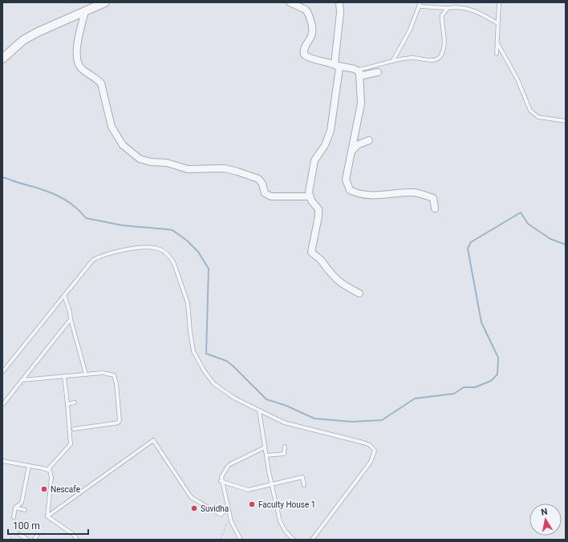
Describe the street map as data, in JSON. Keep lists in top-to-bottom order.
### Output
{
  "places": ["Nescafe", "Faculty House 1", "Suvidha"],
  "scale_bar": "100 m",
  "north": "top"
}
